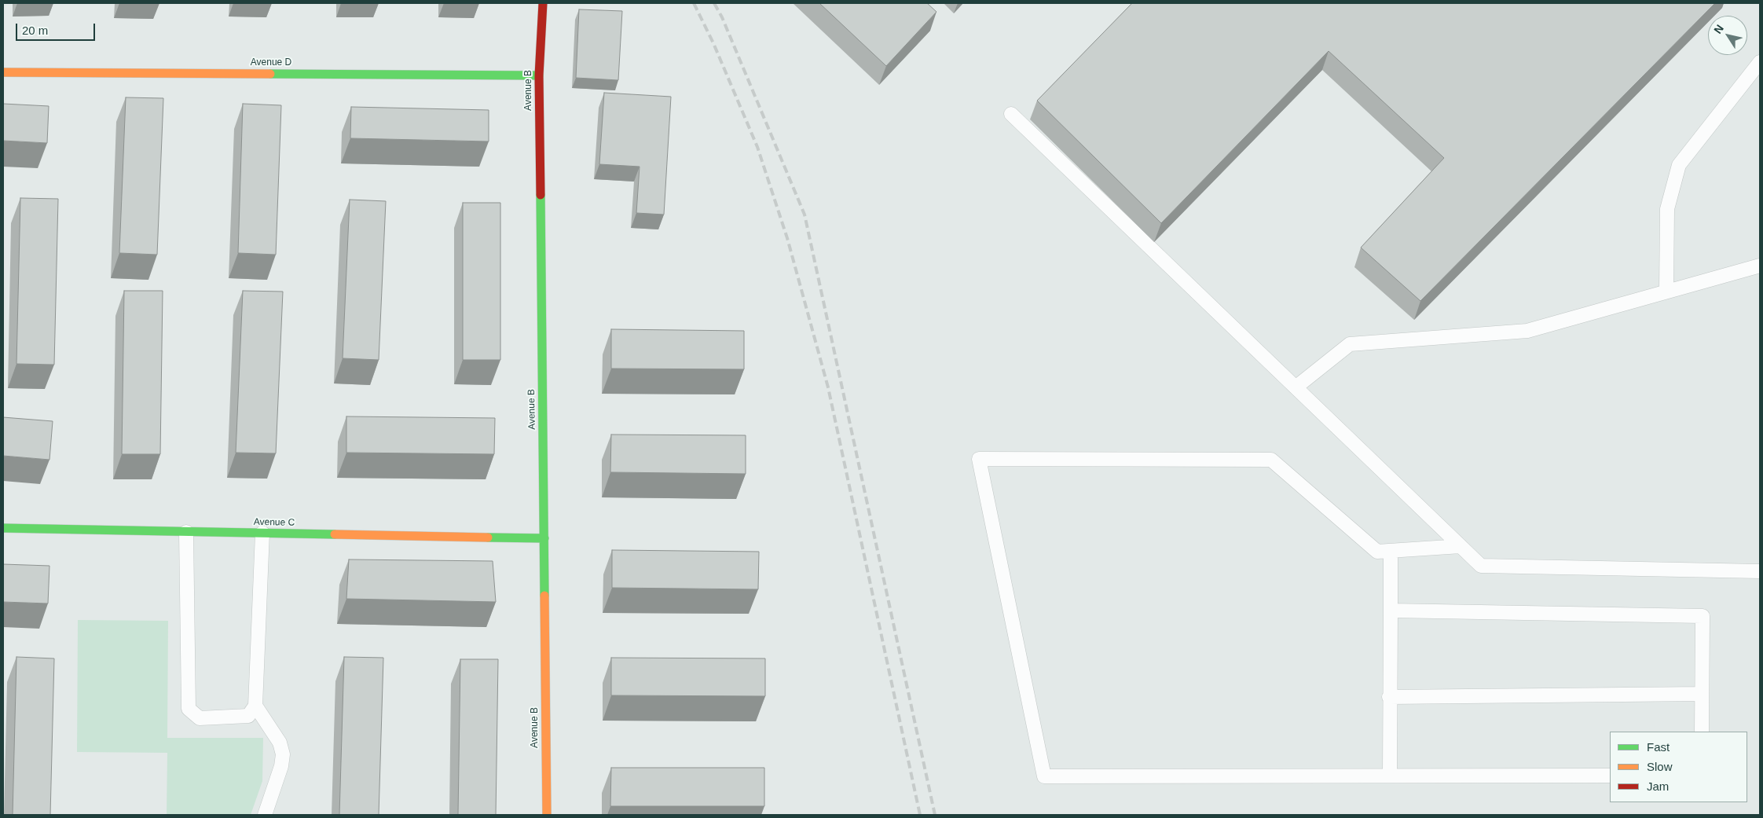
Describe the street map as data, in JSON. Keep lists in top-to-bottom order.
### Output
{
  "streets": {
    "street": ["Avenue D", "Avenue B", "Avenue C"]
  },
  "crossings": [
    ["Avenue D", "Avenue B"],
    ["Avenue B", "Avenue C"]
  ],
  "legend": ["Fast", "Slow", "Jam"],
  "scale_bar": "20 m",
  "north": "top left"
}
